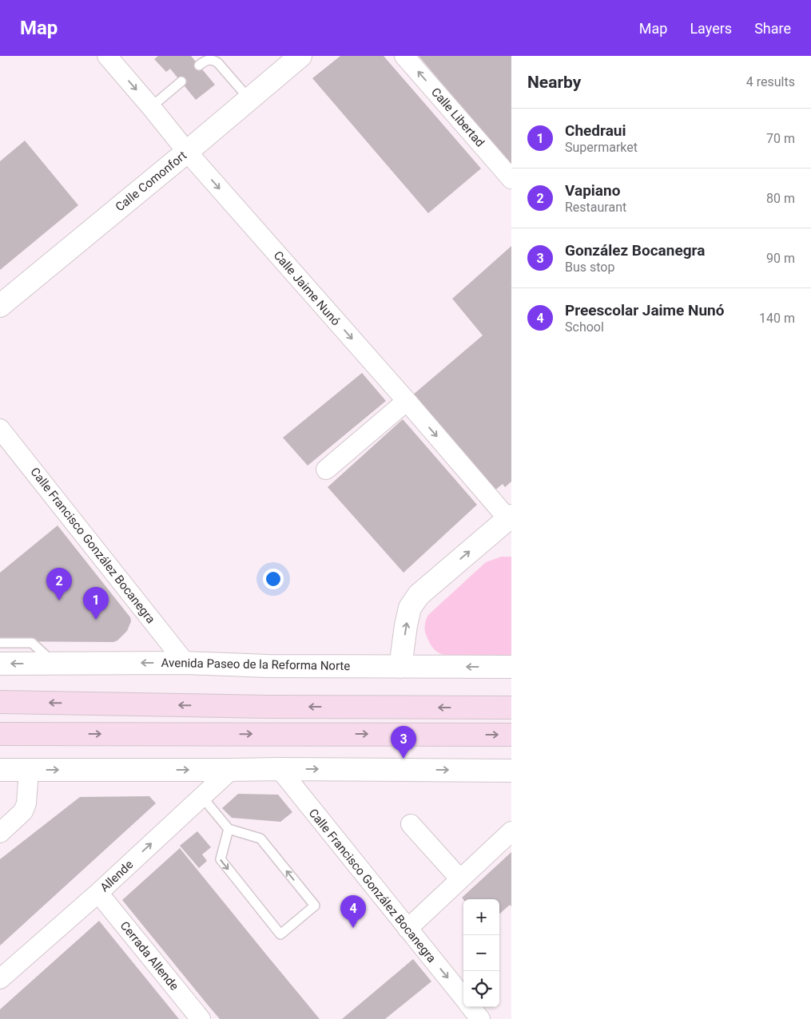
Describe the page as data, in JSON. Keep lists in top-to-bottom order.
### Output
{
  "streets": {
    "street": [
      "Calle Libertad",
      "Calle Comonfort",
      "Calle Jaime Nunó",
      "Calle Francisco González Bocanegra",
      "Avenida Paseo de la Reforma Norte",
      "Allende",
      "Cerrada Allende"
    ]
  },
  "crossings": [
    ["Calle Comonfort", "Calle Jaime Nunó"],
    ["Calle Francisco González Bocanegra", "Avenida Paseo de la Reforma Norte"],
    ["Allende", "Cerrada Allende"]
  ],
  "one_way": ["Calle Libertad", "Calle Jaime Nunó", "Allende"],
  "page": {
    "header": "Map",
    "nav": ["Map", "Layers", "Share"],
    "heading": ["Nearby", "4 results"],
    "list": [
      {
        "mark": "1",
        "name": "Chedraui",
        "note": "Supermarket",
        "value": "70 m"
      },
      {
        "mark": "2",
        "name": "Vapiano",
        "note": "Restaurant",
        "value": "80 m"
      },
      {
        "mark": "3",
        "name": "González Bocanegra",
        "note": "Bus stop",
        "value": "90 m"
      },
      {
        "mark": "4",
        "name": "Preescolar Jaime Nunó",
        "note": "School",
        "value": "140 m"
      }
    ],
    "pins": [
      "2",
      "1",
      "3",
      "4"
    ],
    "map_buttons": ["+", "−"]
  }
}
